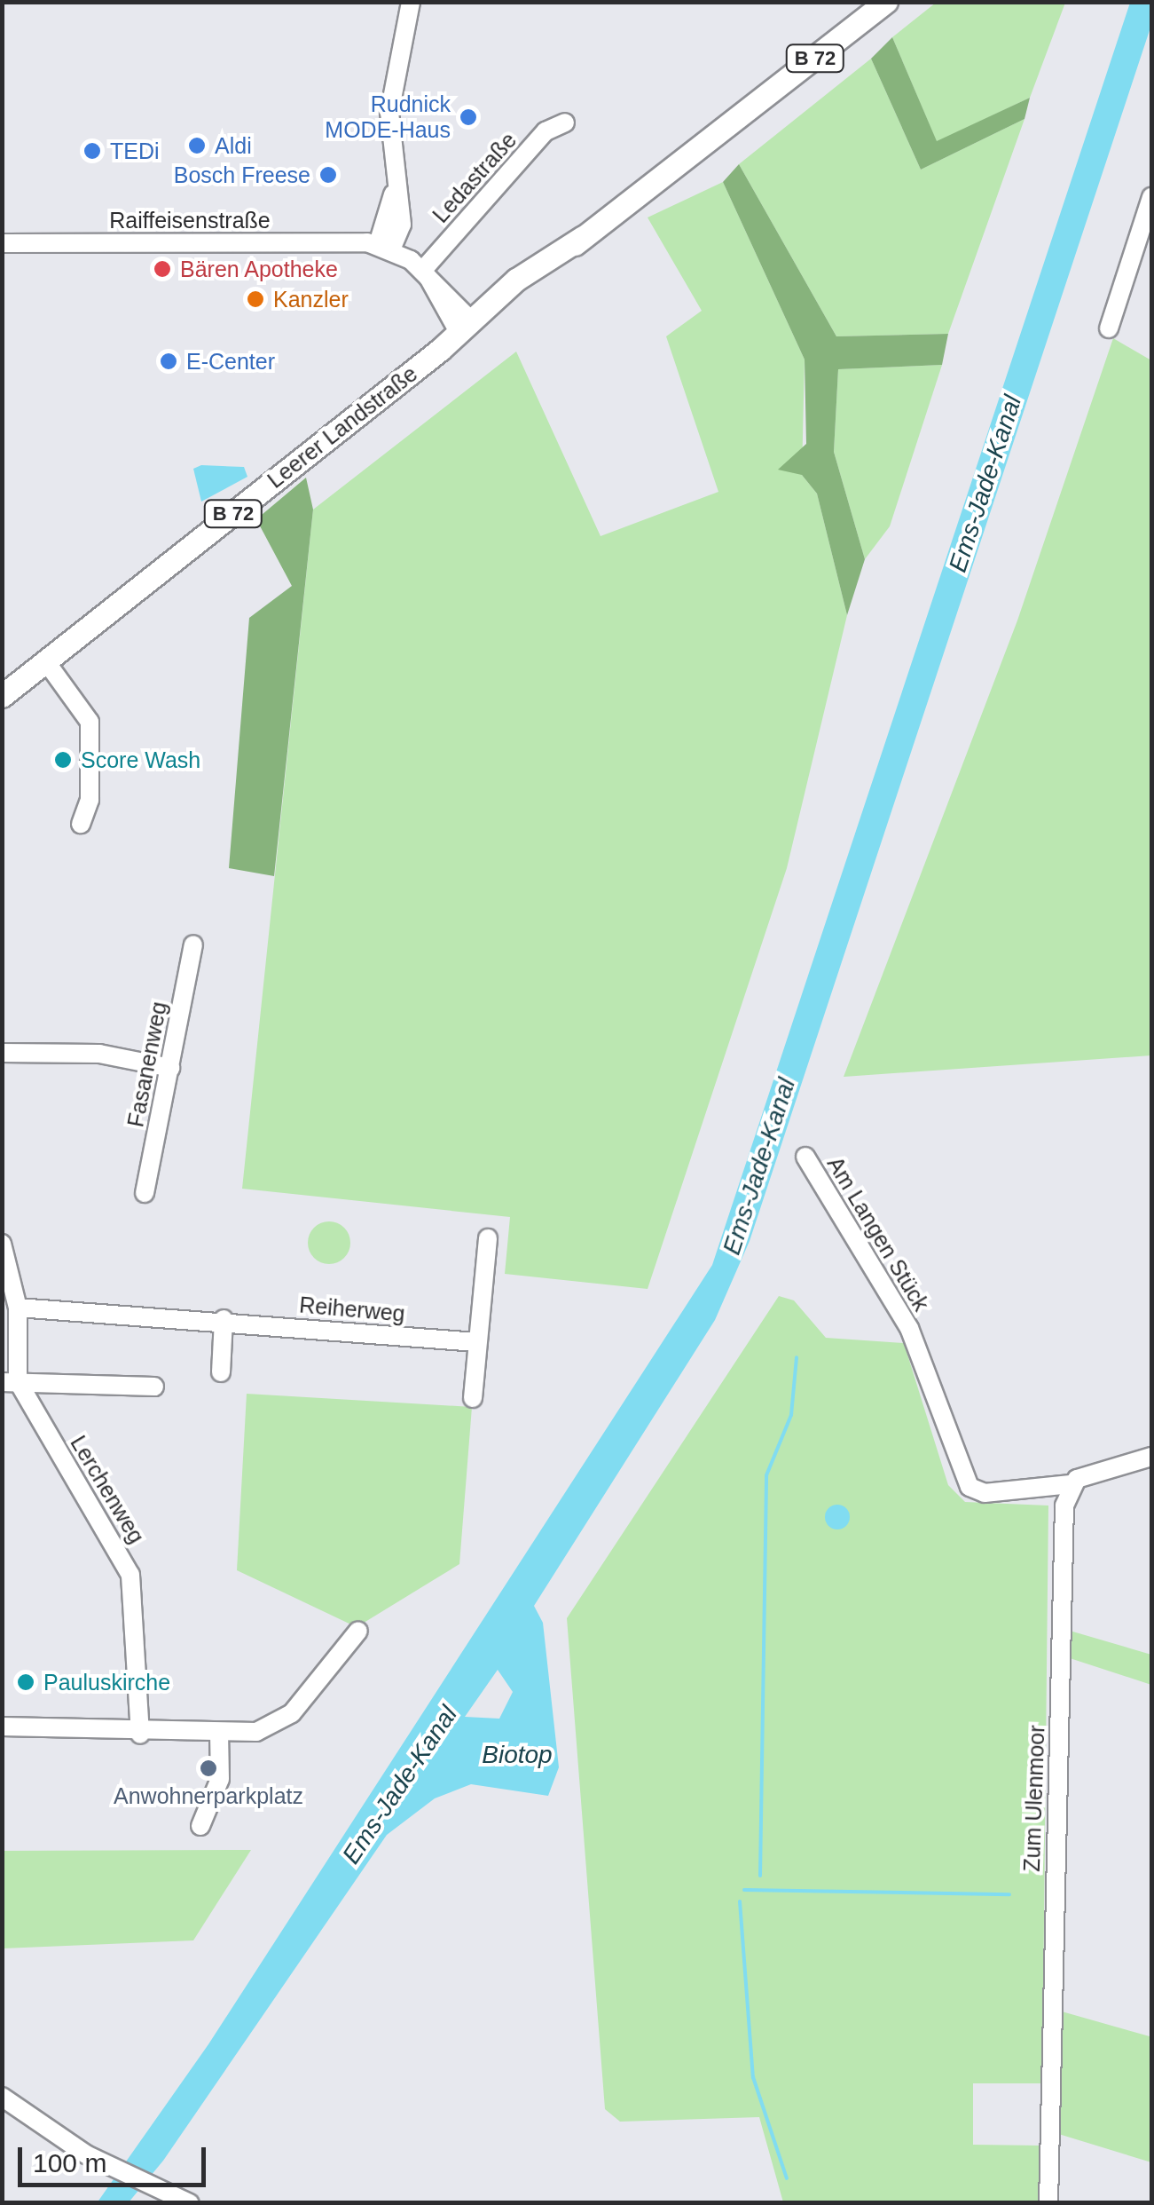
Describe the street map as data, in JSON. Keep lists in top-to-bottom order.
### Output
{
  "streets": {
    "main road": ["B 72", "Leerer Landstraße"],
    "street": [
      "Ledastraße",
      "Raiffeisenstraße",
      "Fasanenweg",
      "Am Langen Stück",
      "Reiherweg",
      "Lerchenweg",
      "Zum Ulenmoor"
    ]
  },
  "crossings": [
    ["Am Langen Stück", "Zum Ulenmoor"]
  ],
  "water": ["Ems-Jade-Kanal", "Biotop"],
  "places": [
    "Rudnick MODE-Haus",
    "Aldi",
    "TEDi",
    "Bosch Freese",
    "Bären Apotheke",
    "Kanzler",
    "E-Center",
    "Score Wash",
    "Pauluskirche",
    "Anwohnerparkplatz"
  ],
  "scale_bar": "100 m"
}
